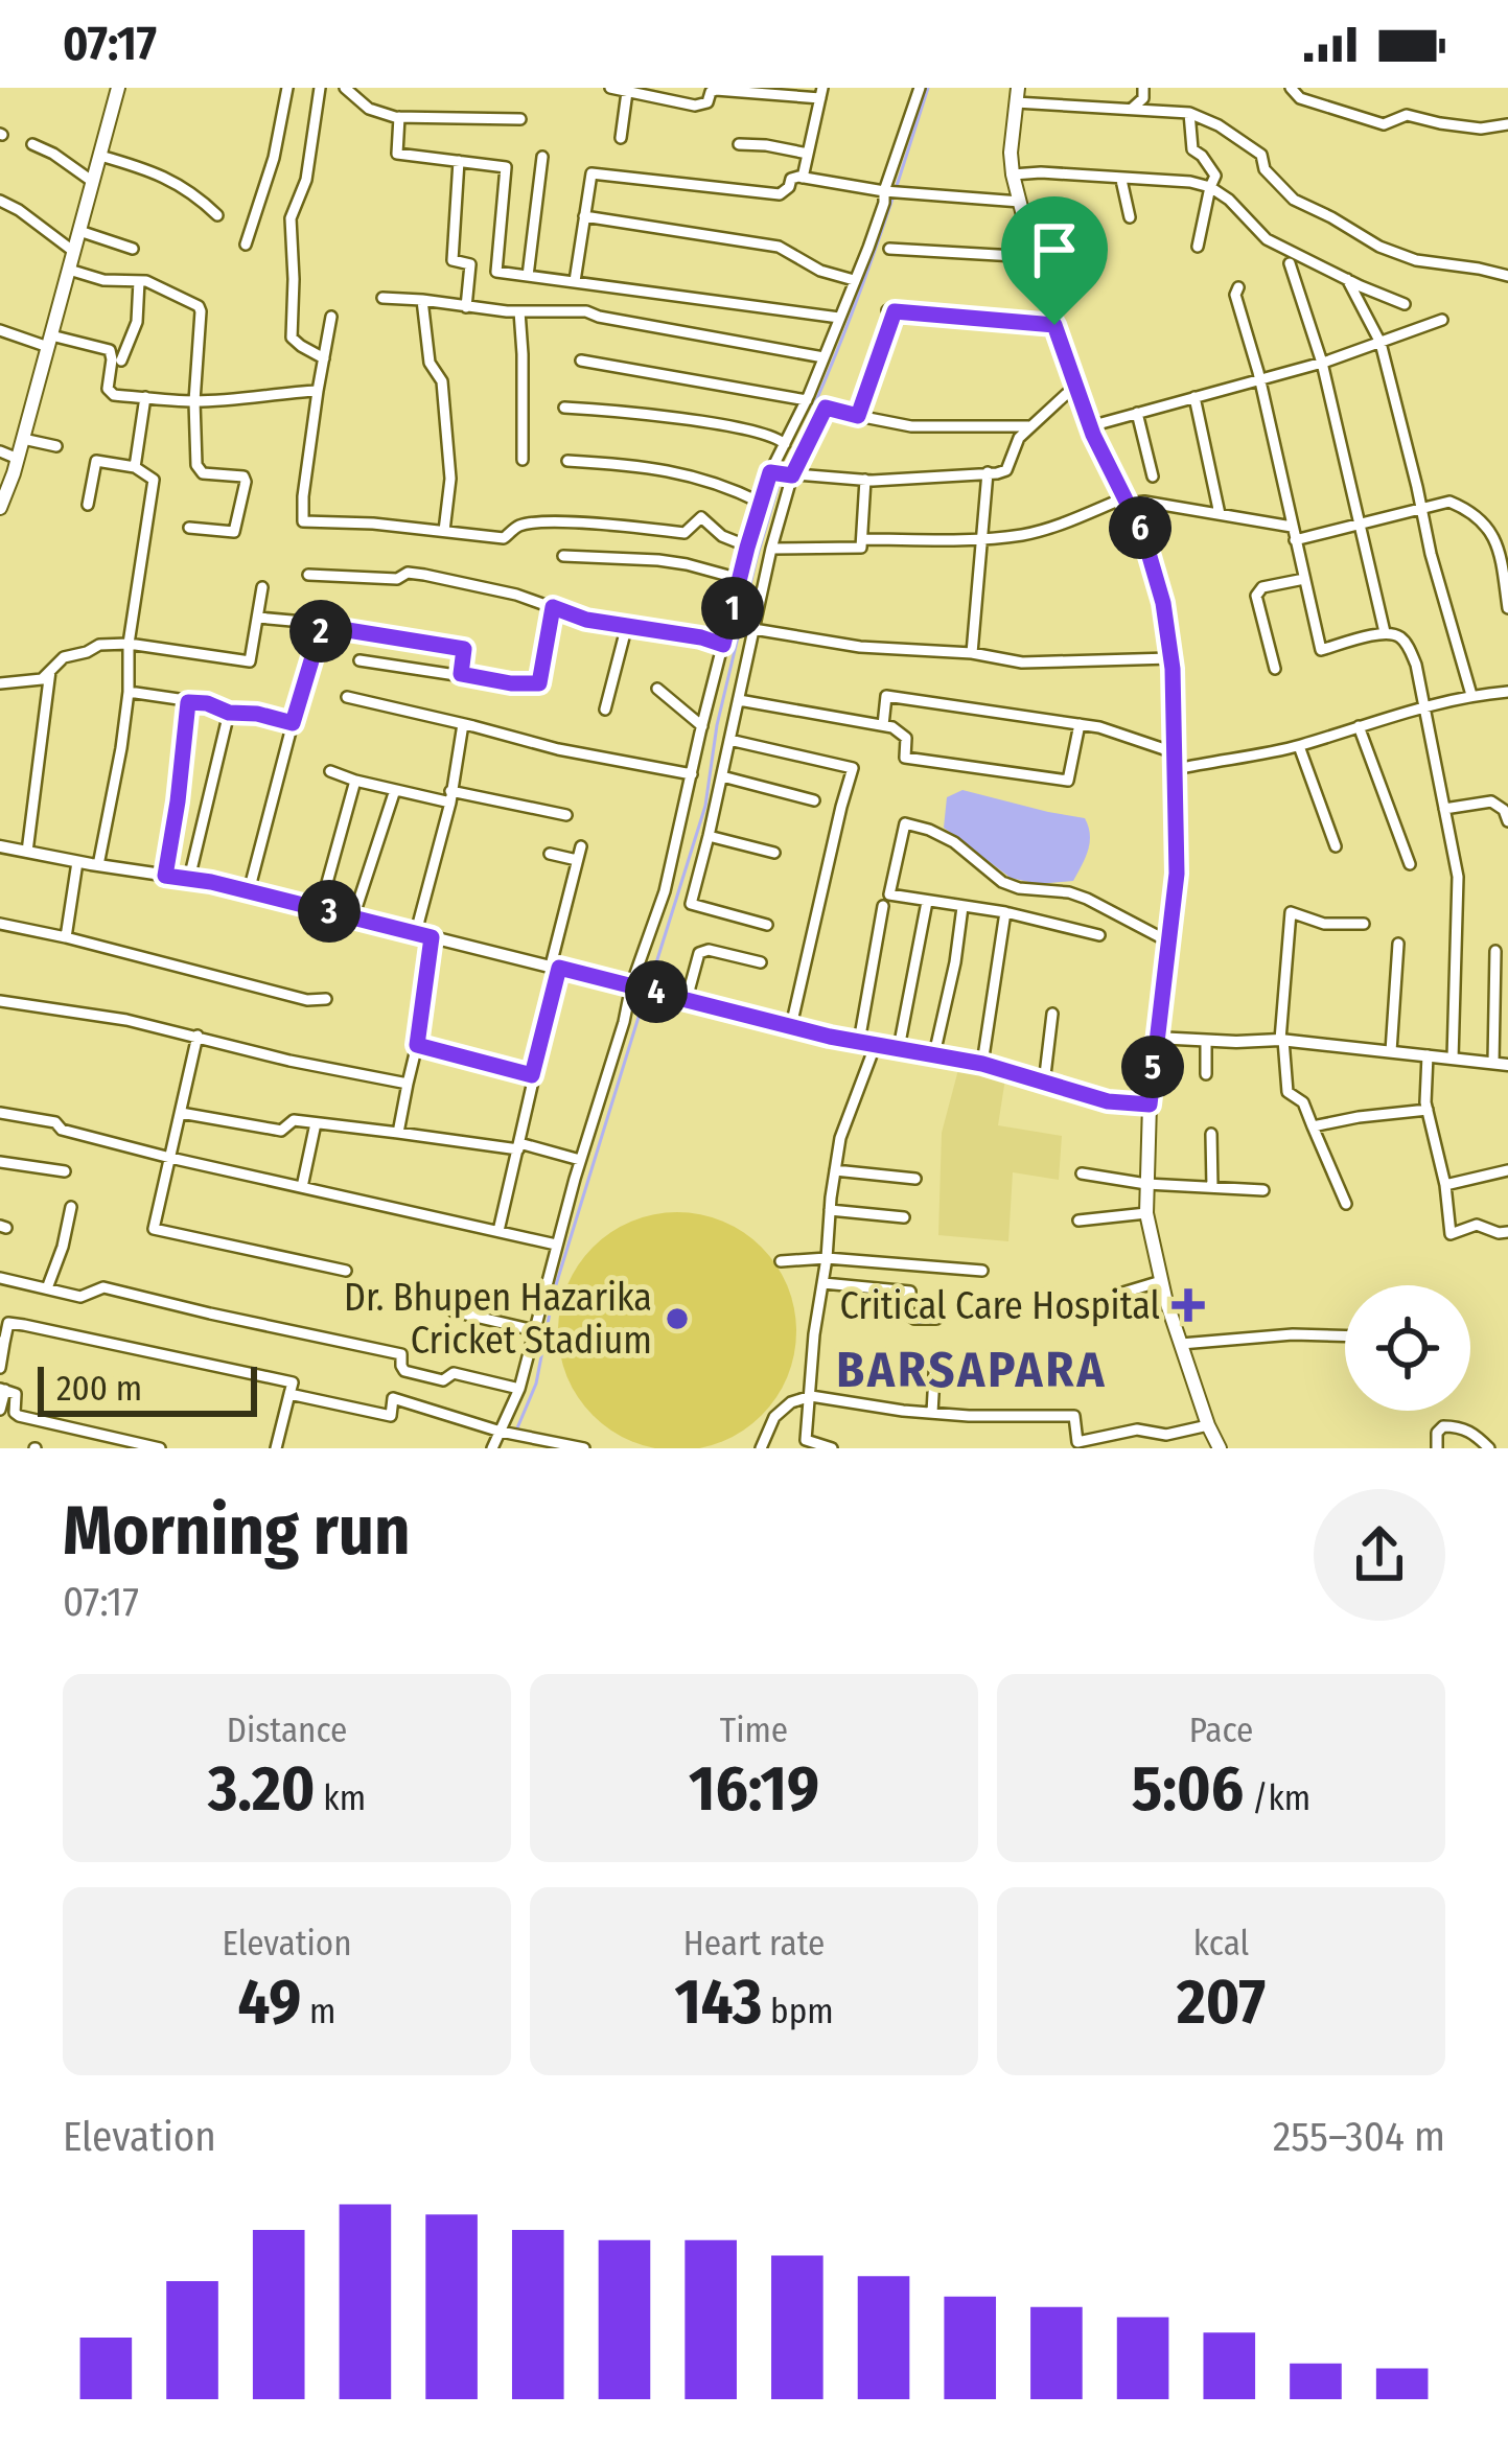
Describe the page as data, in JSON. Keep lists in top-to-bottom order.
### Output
{
  "districts": ["BARSAPARA"],
  "places": {
    "health": ["Critical Care Hospital"],
    "other": ["Dr. Bhupen Hazarika Cricket Stadium"]
  },
  "scale_bar": "200 m",
  "page": {
    "status": "07:17",
    "pins": [
      "6",
      "1",
      "2",
      "3",
      "4",
      "5"
    ],
    "scale": "200 m",
    "heading": ["Morning run", "07:17"],
    "stats": [
      ["Distance", "3.20 km"],
      ["Time", "16:19"],
      ["Pace", "5:06 /km"],
      ["Elevation", "49 m"],
      ["Heart rate", "143 bpm"],
      ["kcal", "207"]
    ],
    "chart": ["Elevation", "255–304 m"]
  }
}
